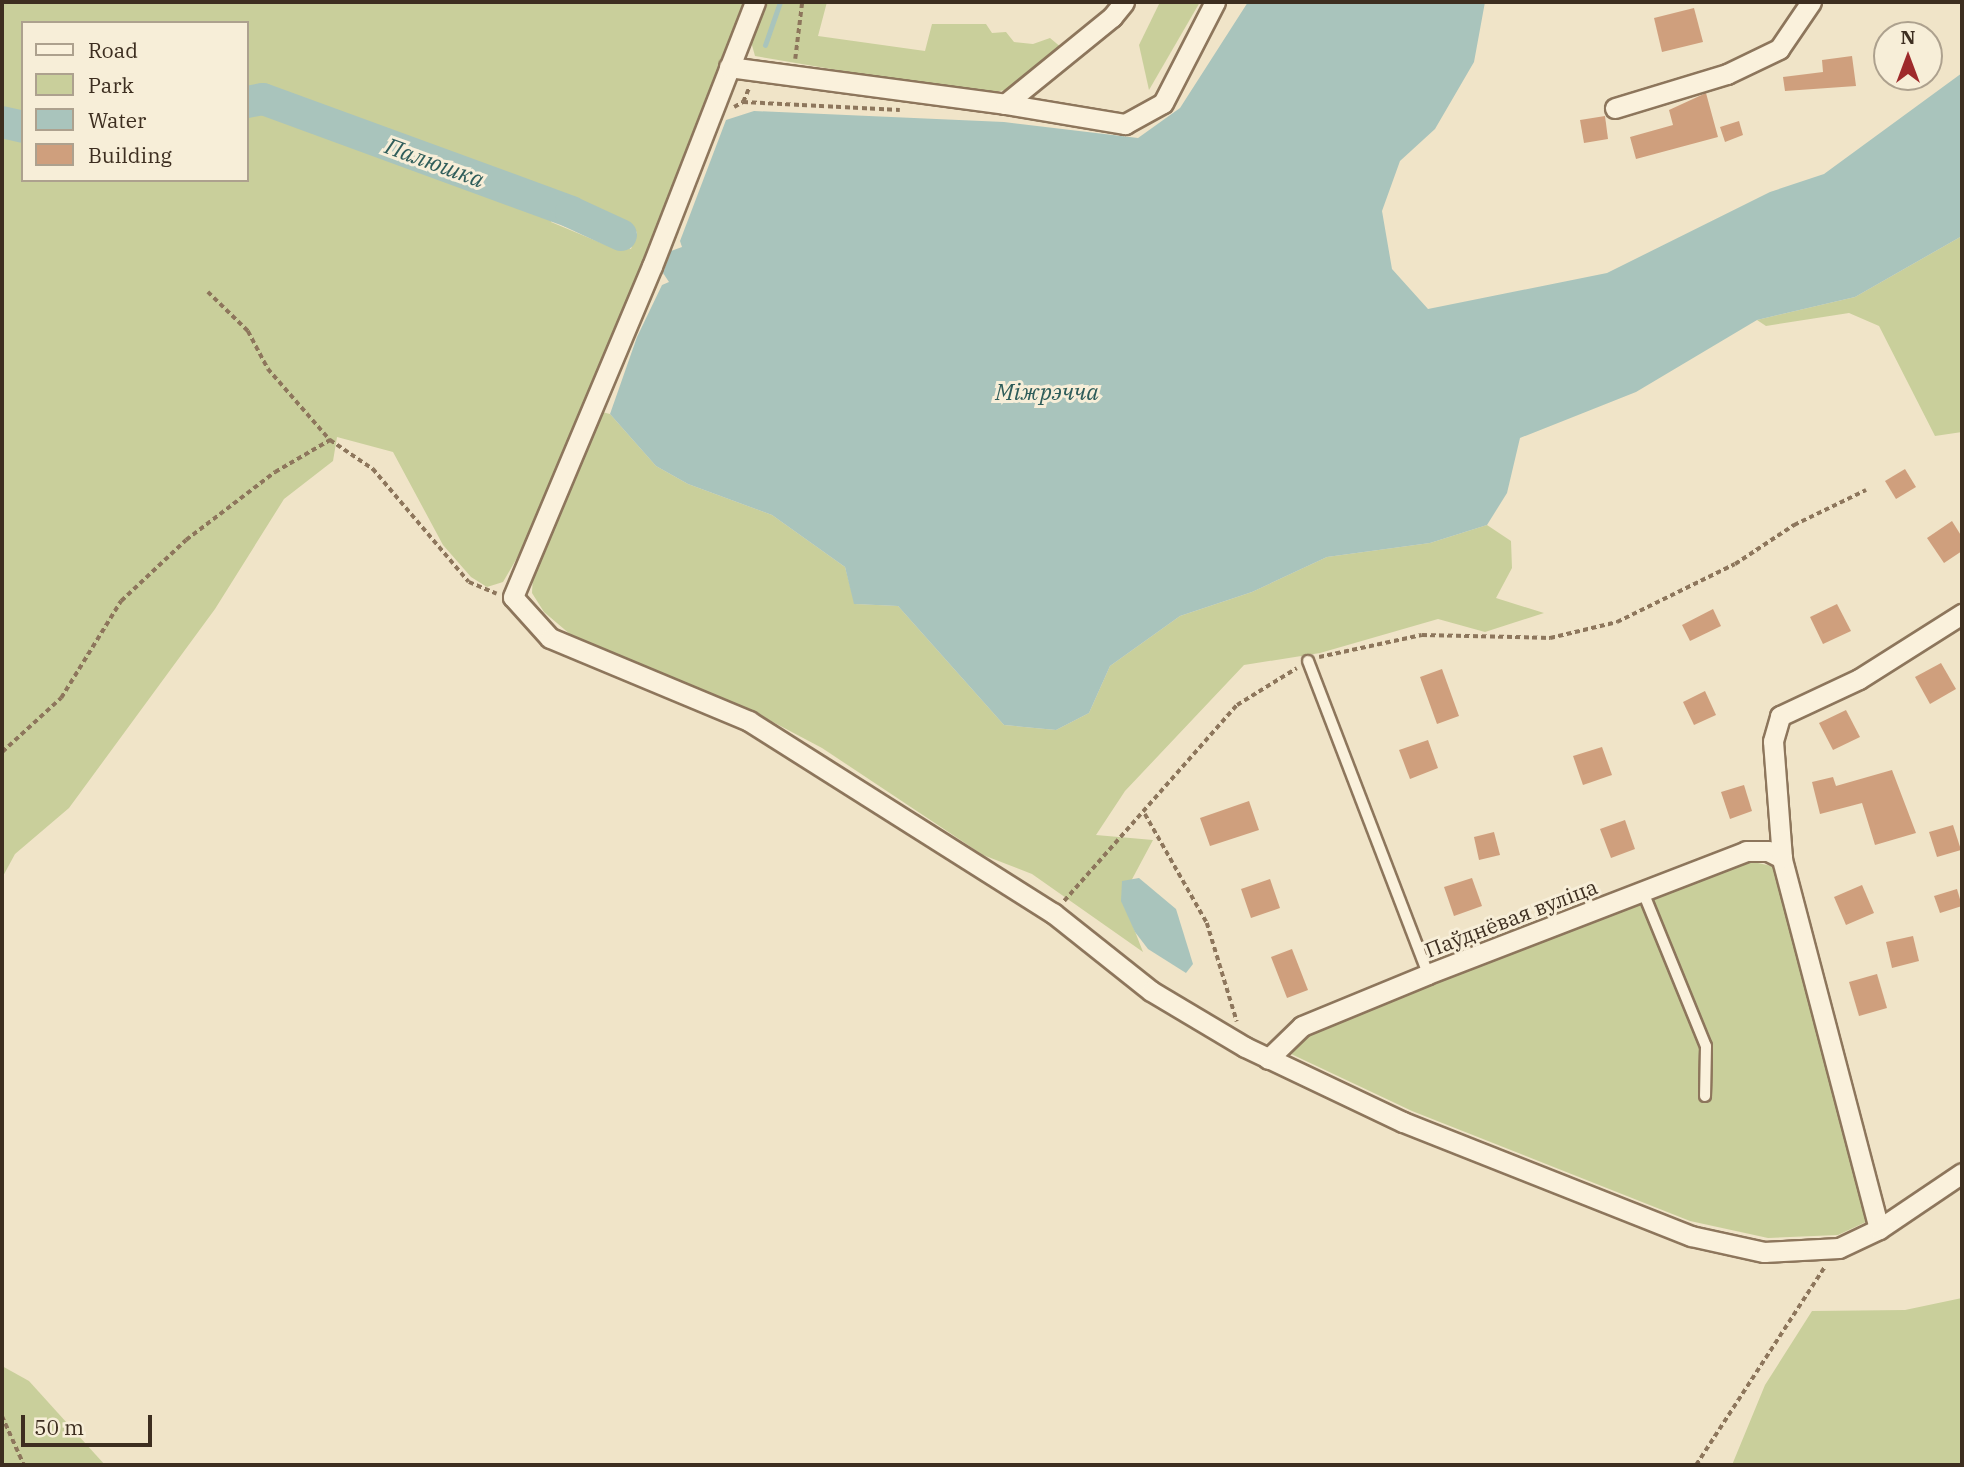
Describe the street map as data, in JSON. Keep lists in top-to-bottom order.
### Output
{
  "streets": {
    "street": ["Паўднёвая вуліца"]
  },
  "water": ["Палюшка", "Міжрэчча"],
  "legend": [
    "Road",
    "Park",
    "Water",
    "Building"
  ],
  "scale_bar": "50 m",
  "north": "top"
}
